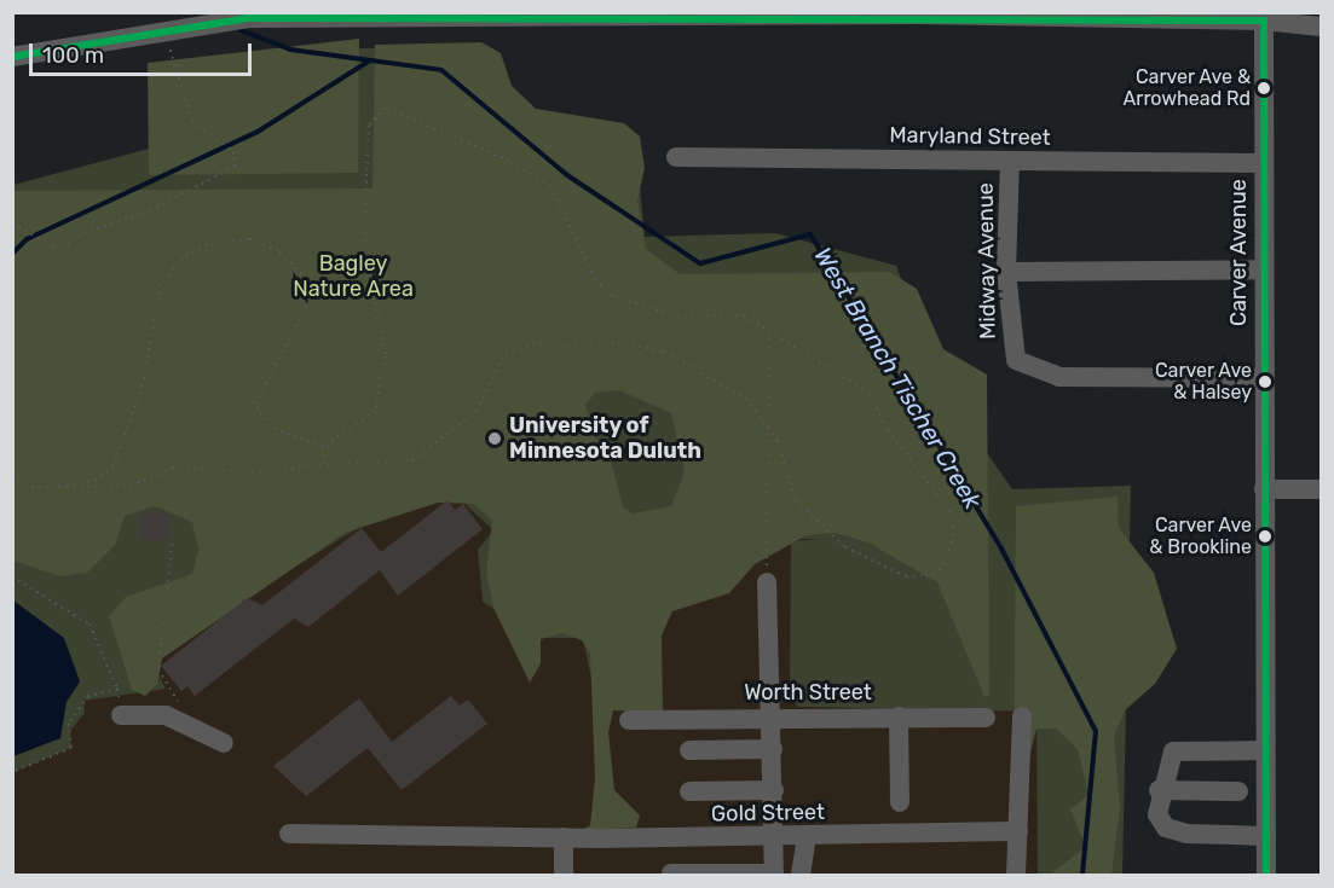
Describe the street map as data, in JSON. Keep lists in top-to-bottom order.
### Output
{
  "streets": {
    "street": [
      "Maryland Street",
      "Carver Avenue",
      "Midway Avenue",
      "Worth Street",
      "Gold Street"
    ]
  },
  "crossings": [
    ["Maryland Street", "Carver Avenue"],
    ["Maryland Street", "Midway Avenue"],
    ["Carver Avenue", "Midway Avenue"]
  ],
  "water": ["West Branch Tischer Creek"],
  "parks": ["Bagley Nature Area"],
  "places": [
    "Carver Ave & Arrowhead Rd",
    "Carver Ave & Halsey",
    "University of Minnesota Duluth",
    "Carver Ave & Brookline"
  ],
  "scale_bar": "100 m"
}
